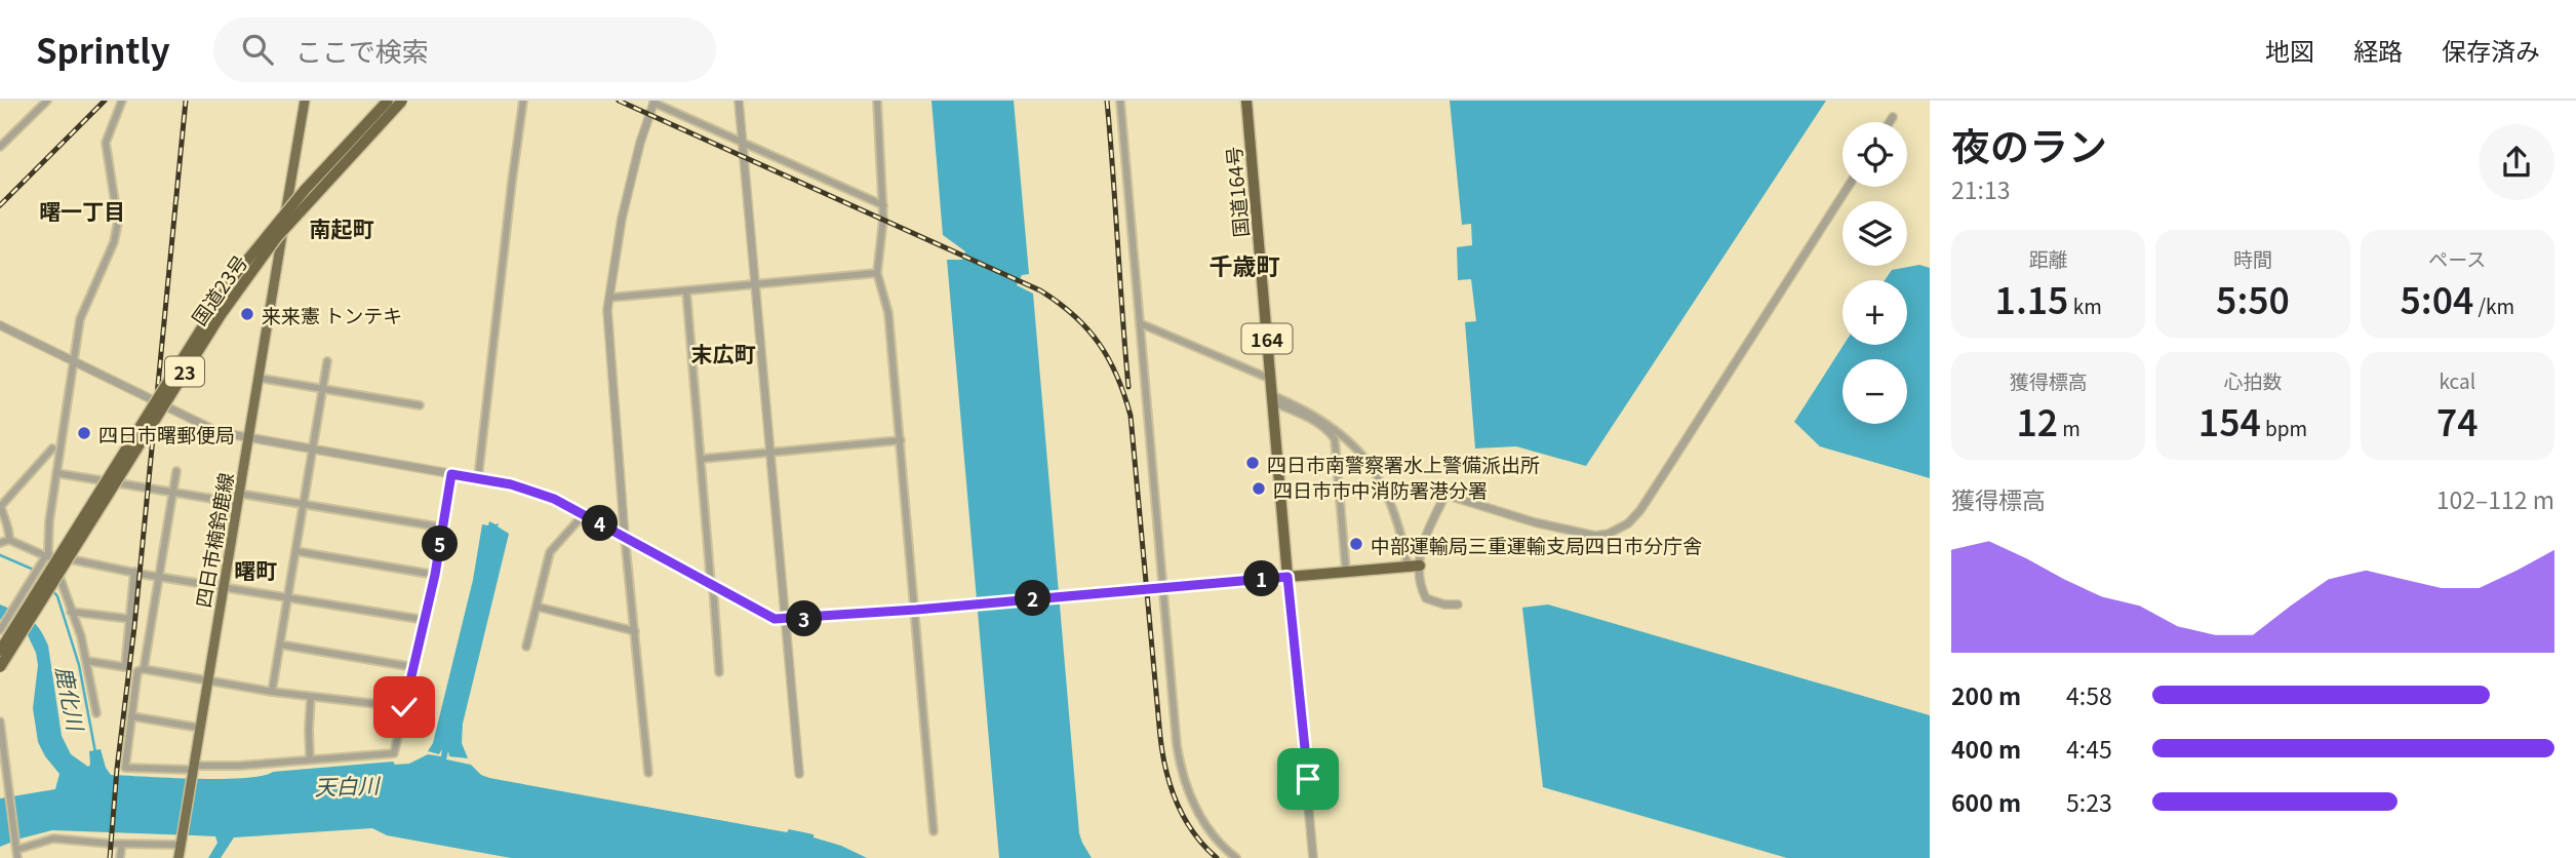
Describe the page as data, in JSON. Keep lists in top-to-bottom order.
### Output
{
  "streets": {
    "highway": [
      "国道164号",
      "国道23号",
      "164",
      "23"
    ],
    "main road": ["四日市楠鈴鹿線"]
  },
  "districts": [
    "曙一丁目",
    "南起町",
    "千歳町",
    "末広町",
    "曙町"
  ],
  "water": ["鹿化川", "天白川"],
  "places": [
    "来来憲 トンテキ",
    "四日市曙郵便局",
    "四日市南警察署水上警備派出所",
    "四日市市中消防署港分署",
    "中部運輸局三重運輸支局四日市分庁舎"
  ],
  "page": {
    "header": "Sprintly",
    "search": "ここで検索",
    "nav": ["地図", "経路", "保存済み"],
    "heading": ["夜のラン", "21:13"],
    "map_buttons": ["+", "−"],
    "stats": [
      ["距離", "1.15 km"],
      ["時間", "5:50"],
      ["ペース", "5:04 /km"],
      ["獲得標高", "12 m"],
      ["心拍数", "154 bpm"],
      ["kcal", "74"]
    ],
    "chart": ["獲得標高", "102–112 m"],
    "pins": [
      "4",
      "5",
      "1",
      "2",
      "3"
    ],
    "list": [
      {
        "name": "200 m",
        "note": "4:58"
      },
      {
        "name": "400 m",
        "note": "4:45"
      },
      {
        "name": "600 m",
        "note": "5:23"
      }
    ]
  }
}
